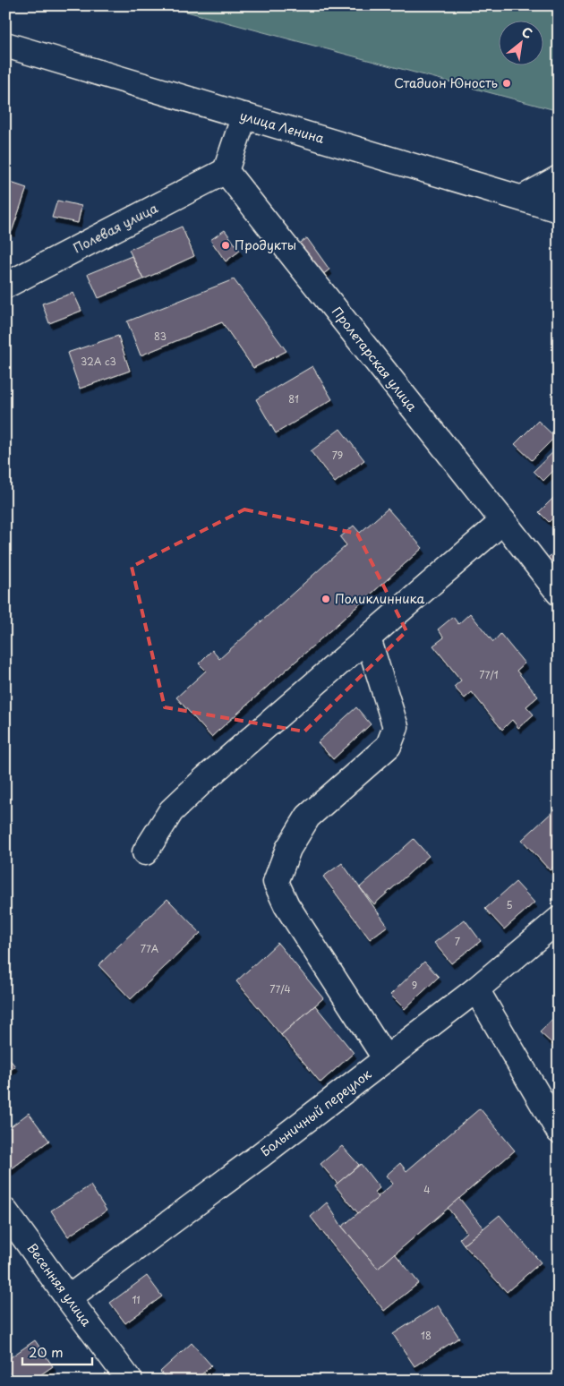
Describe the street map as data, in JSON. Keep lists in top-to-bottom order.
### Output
{
  "streets": {
    "street": [
      "улица Ленина",
      "Полевая улица",
      "Пролетарская улица",
      "Больничный переулок",
      "Весенняя улица"
    ]
  },
  "crossings": [
    ["Полевая улица", "Пролетарская улица"],
    ["Больничный переулок", "Весенняя улица"]
  ],
  "places": ["Стадион Юность", "Продукты", "Поликлинника"],
  "house_numbers": [
    "83",
    "32А с3",
    "81",
    "79",
    "77/1",
    "5",
    "7",
    "77А",
    "9",
    "77/4",
    "4",
    "11",
    "18"
  ],
  "scale_bar": "20 m",
  "north": "top right"
}
